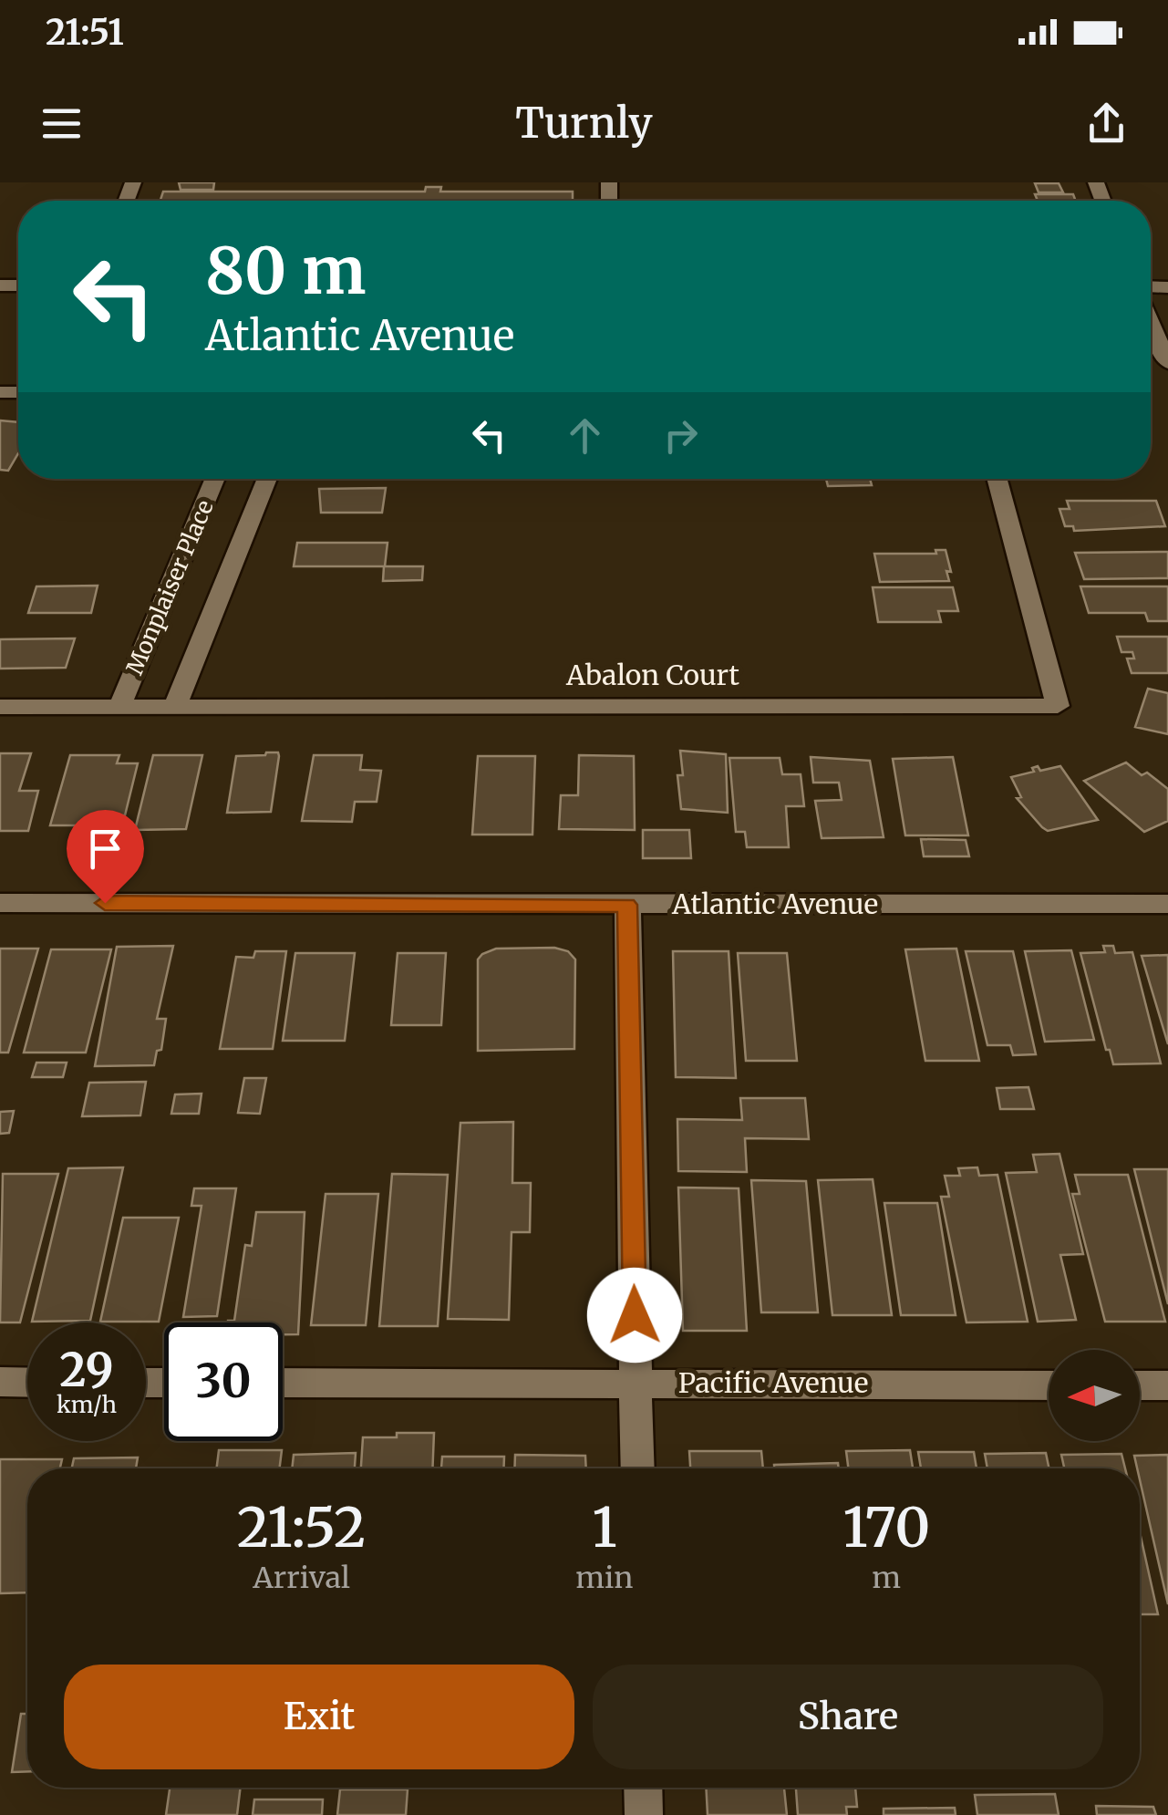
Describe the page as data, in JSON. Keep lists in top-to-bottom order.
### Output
{
  "streets": {
    "street": [
      "Monplaiser Place",
      "Abalon Court",
      "Atlantic Avenue",
      "Pacific Avenue"
    ]
  },
  "crossings": [
    ["Monplaiser Place", "Abalon Court"]
  ],
  "north": "left",
  "page": {
    "status": "21:51",
    "header": "Turnly",
    "turn": ["80 m", "Atlantic Avenue"],
    "speed": "29 km/h",
    "limit": "30",
    "eta": [
      "21:52",
      "Arrival",
      "1",
      "min",
      "170",
      "m"
    ],
    "buttons": ["Exit", "Share"]
  }
}
